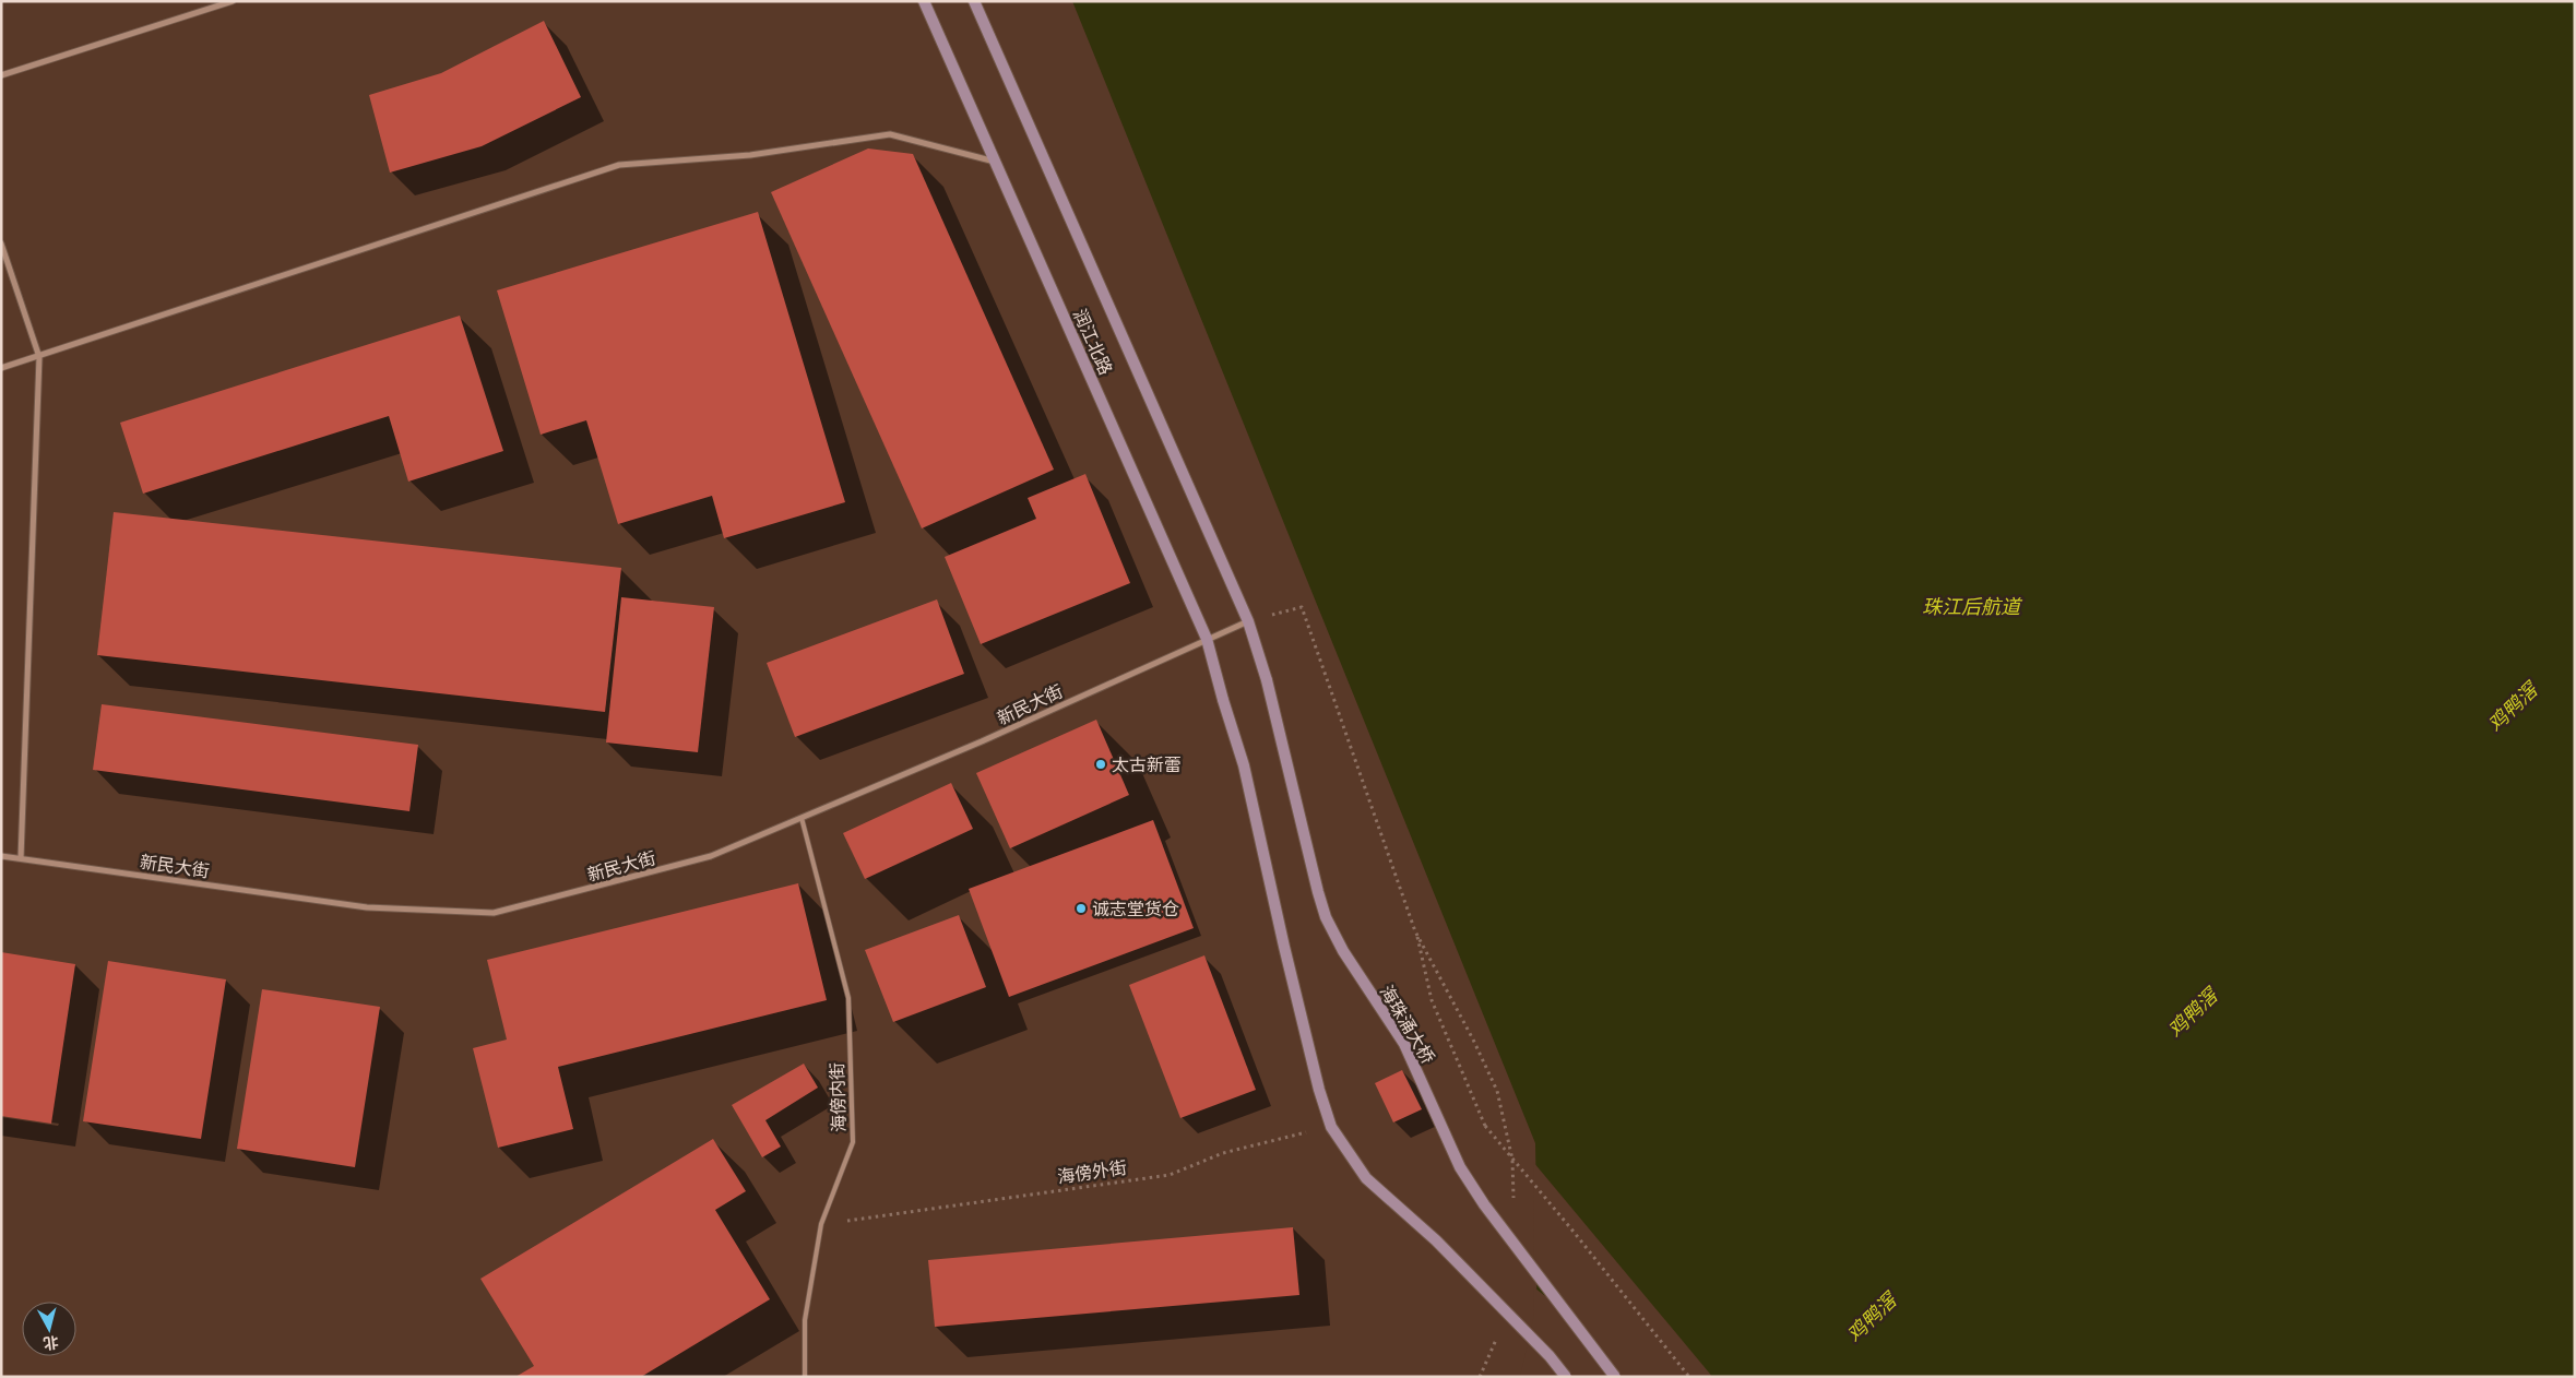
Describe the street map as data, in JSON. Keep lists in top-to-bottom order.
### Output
{
  "streets": {
    "main road": ["润江北路", "海珠涌大桥"],
    "street": ["新民大街"],
    "lane": ["海傍内街"],
    "path": ["海傍外街"]
  },
  "crossings": [
    ["润江北路", "新民大街"],
    ["润江北路", "海珠涌大桥"],
    ["新民大街", "海傍内街"],
    ["海傍内街", "海傍外街"]
  ],
  "water": ["珠江后航道", "鸡鸭滘"],
  "places": ["太古新蕾", "诚志堂货仓"],
  "north": "bottom"
}
